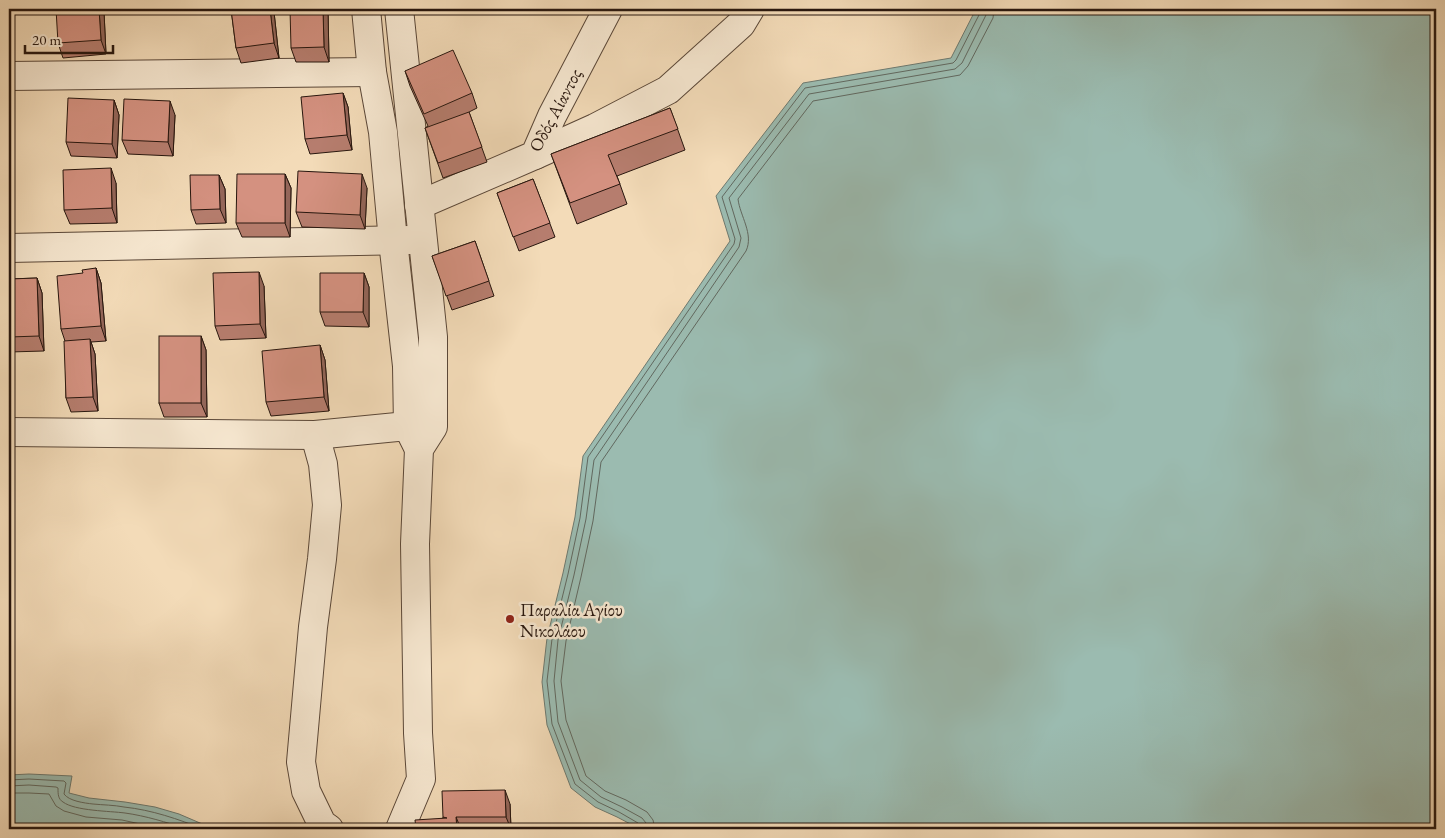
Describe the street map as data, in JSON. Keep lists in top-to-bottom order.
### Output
{
  "streets": {
    "street": ["Οδός Αίαντος"]
  },
  "places": ["Παραλία Αγίου Νικολάου"],
  "scale_bar": "20 m"
}
